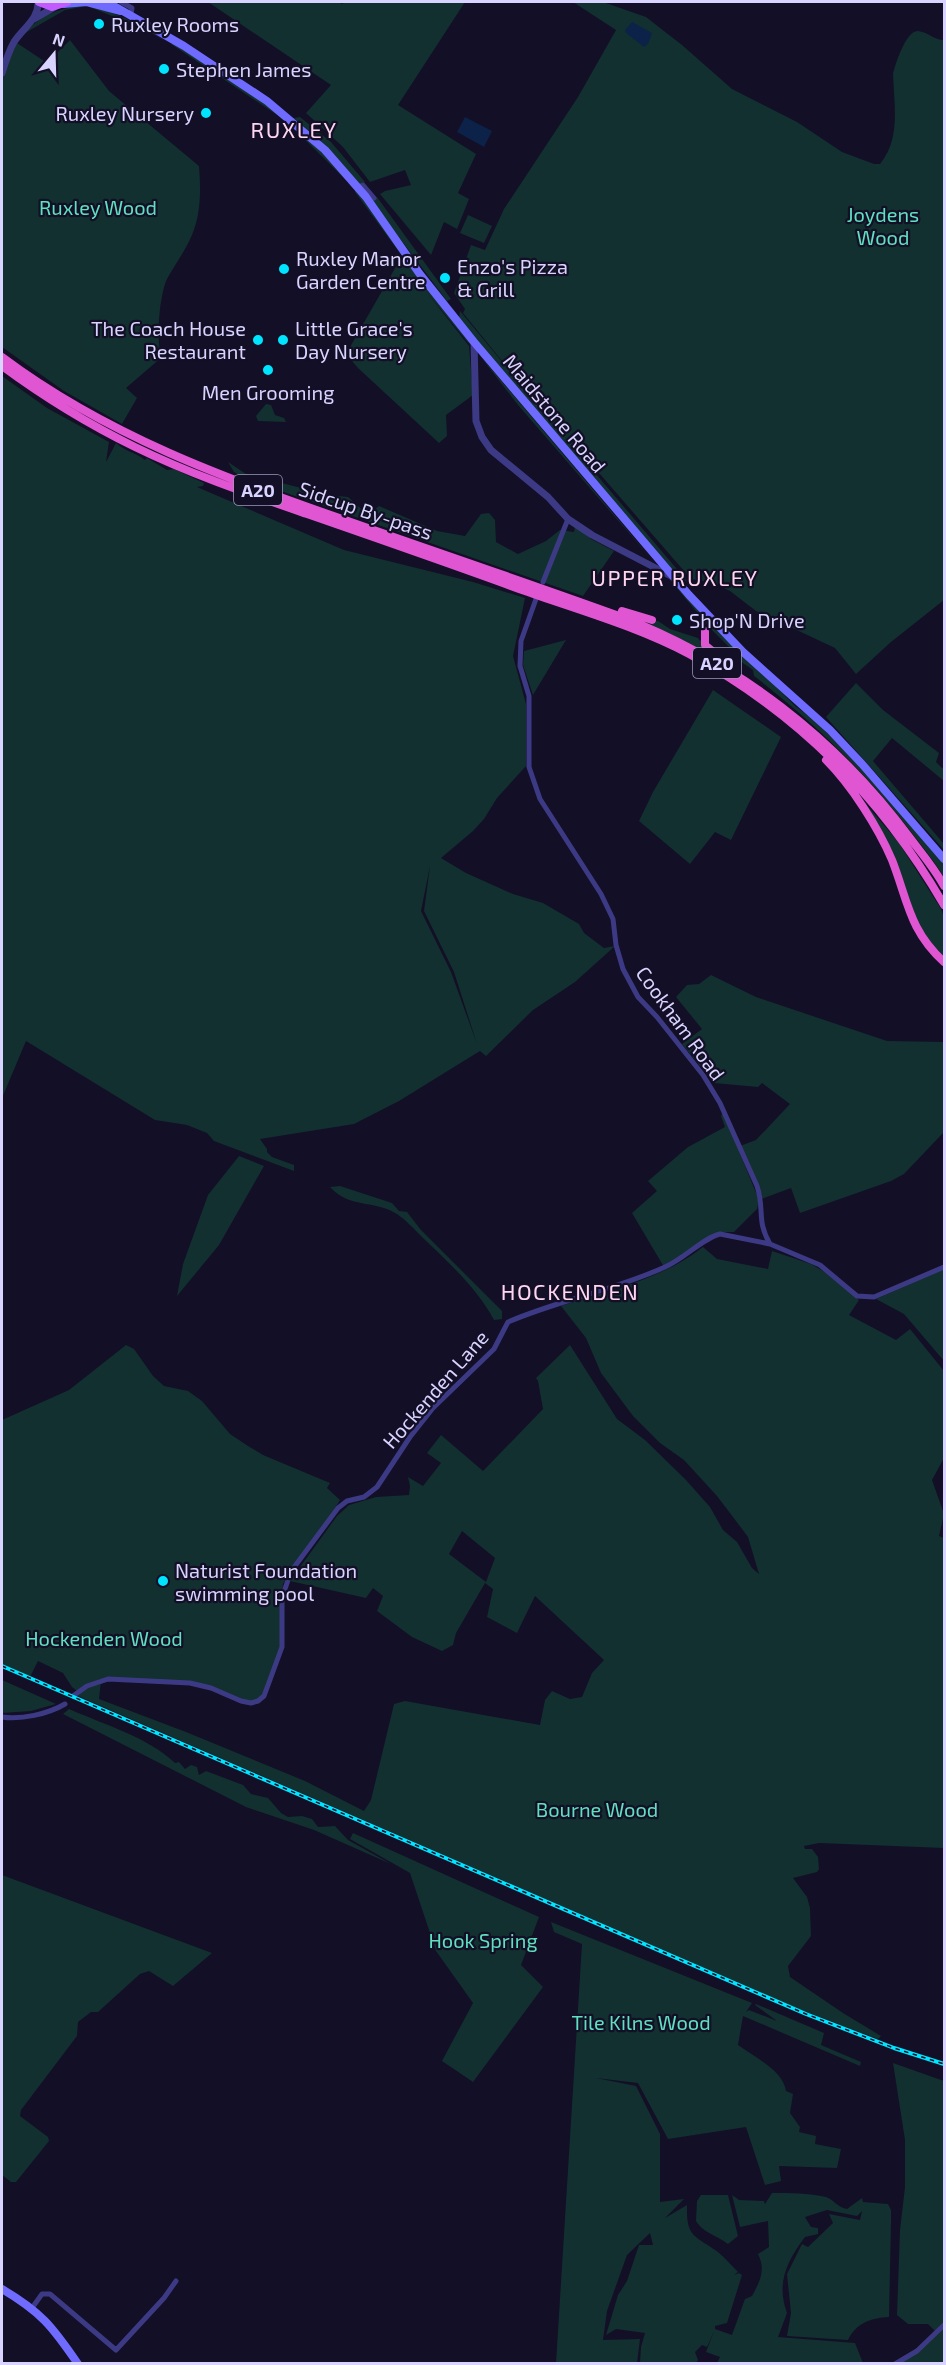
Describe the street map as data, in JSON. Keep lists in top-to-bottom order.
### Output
{
  "streets": {
    "highway": ["A20", "Sidcup By-pass"],
    "main road": ["Maidstone Road"],
    "street": ["Cookham Road", "Hockenden Lane"]
  },
  "crossings": [
    ["A20", "Sidcup By-pass"],
    ["Cookham Road", "Hockenden Lane"]
  ],
  "districts": ["RUXLEY", "UPPER RUXLEY", "HOCKENDEN"],
  "parks": [
    "Ruxley Wood",
    "Joydens Wood",
    "Hockenden Wood",
    "Bourne Wood",
    "Hook Spring",
    "Tile Kilns Wood"
  ],
  "places": [
    "Ruxley Rooms",
    "Stephen James",
    "Ruxley Nursery",
    "Ruxley Manor Garden Centre",
    "Enzo's Pizza & Grill",
    "The Coach House Restaurant",
    "Little Grace's Day Nursery",
    "Men Grooming",
    "Shop'N Drive",
    "Naturist Foundation swimming pool"
  ],
  "north": "top"
}
